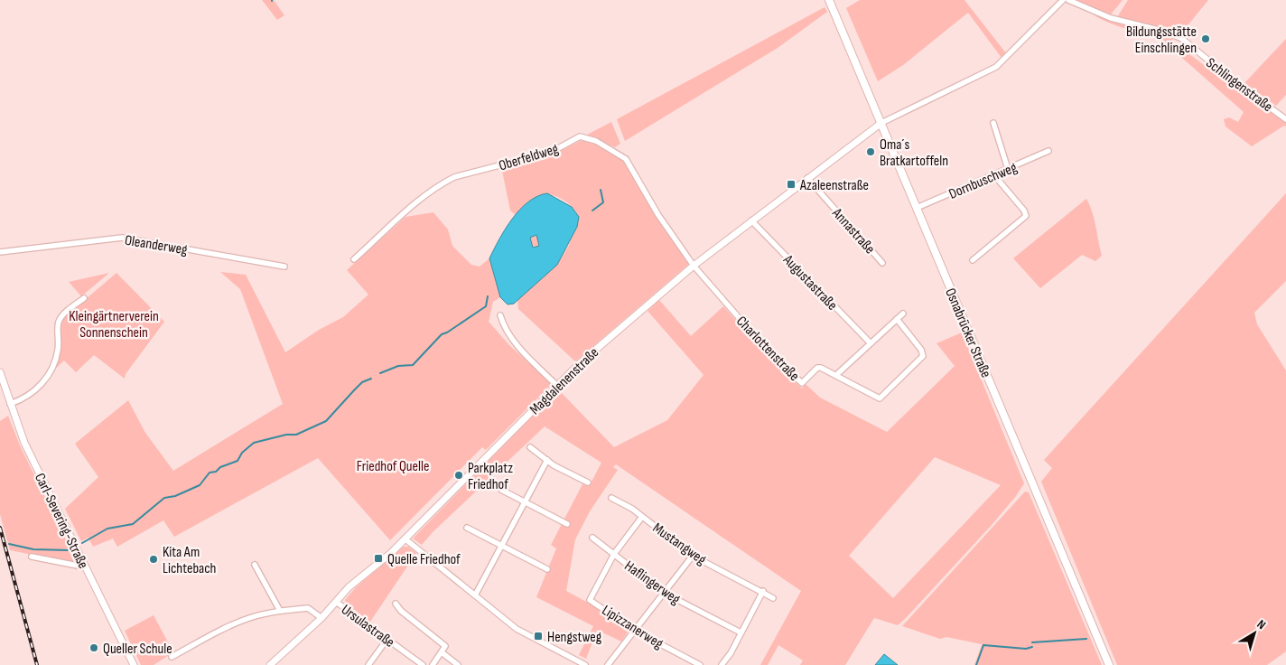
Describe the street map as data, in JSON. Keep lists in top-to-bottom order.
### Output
{
  "streets": {
    "main road": ["Osnabrücker Straße"],
    "street": [
      "Schlingenstraße",
      "Oberfeldweg",
      "Dornbuschweg",
      "Annastraße",
      "Oleanderweg",
      "Augustastraße",
      "Charlottenstraße",
      "Magdalenenstraße",
      "Carl-Severing-Straße",
      "Mustangweg",
      "Haflingerweg",
      "Ursulastraße",
      "Lipizzanerweg"
    ]
  },
  "crossings": [
    ["Oberfeldweg", "Charlottenstraße"],
    ["Oberfeldweg", "Magdalenenstraße"],
    ["Dornbuschweg", "Osnabrücker Straße"],
    ["Annastraße", "Magdalenenstraße"],
    ["Augustastraße", "Magdalenenstraße"],
    ["Osnabrücker Straße", "Magdalenenstraße"],
    ["Charlottenstraße", "Magdalenenstraße"],
    ["Magdalenenstraße", "Ursulastraße"],
    ["Haflingerweg", "Lipizzanerweg"]
  ],
  "parks": ["Kleingärtnerverein Sonnenschein", "Friedhof Quelle"],
  "places": {
    "other": [
      "Bildungsstätte Einschlingen",
      "Oma´s Bratkartoffeln",
      "Parkplatz Friedhof",
      "Kita Am Lichtebach",
      "Queller Schule"
    ],
    "transit": ["Azaleenstraße", "Quelle Friedhof", "Hengstweg"]
  },
  "north": "top right"
}
